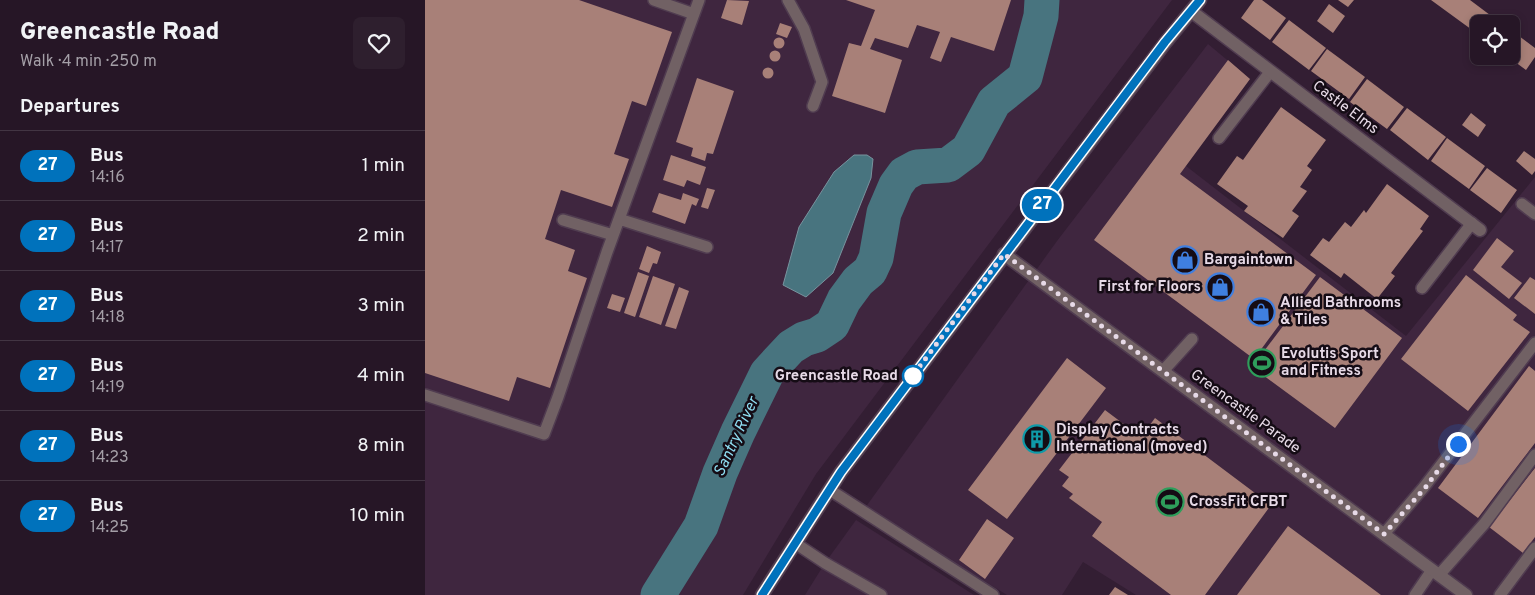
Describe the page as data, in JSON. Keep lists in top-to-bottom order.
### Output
{
  "streets": {
    "street": ["Castle Elms", "Greencastle Parade"]
  },
  "water": ["Santry River"],
  "places": {
    "shop": ["Bargaintown", "First for Floors", "Allied Bathrooms & Tiles"],
    "sports": ["Evolutis Sport and Fitness", "CrossFit CFBT"],
    "other": ["Greencastle Road"],
    "building": ["Display Contracts International (moved)"]
  },
  "lines": ["bus line 27"],
  "page": {
    "heading": [
      ["Greencastle Road", "Walk · 4 min · 250 m"],
      "Departures"
    ],
    "on_map": "27",
    "list": [
      {
        "mark": "27",
        "name": "Bus",
        "note": "14:16",
        "value": "1 min"
      },
      {
        "mark": "27",
        "name": "Bus",
        "note": "14:17",
        "value": "2 min"
      },
      {
        "mark": "27",
        "name": "Bus",
        "note": "14:18",
        "value": "3 min"
      },
      {
        "mark": "27",
        "name": "Bus",
        "note": "14:19",
        "value": "4 min"
      },
      {
        "mark": "27",
        "name": "Bus",
        "note": "14:23",
        "value": "8 min"
      },
      {
        "mark": "27",
        "name": "Bus",
        "note": "14:25",
        "value": "10 min"
      }
    ]
  }
}
